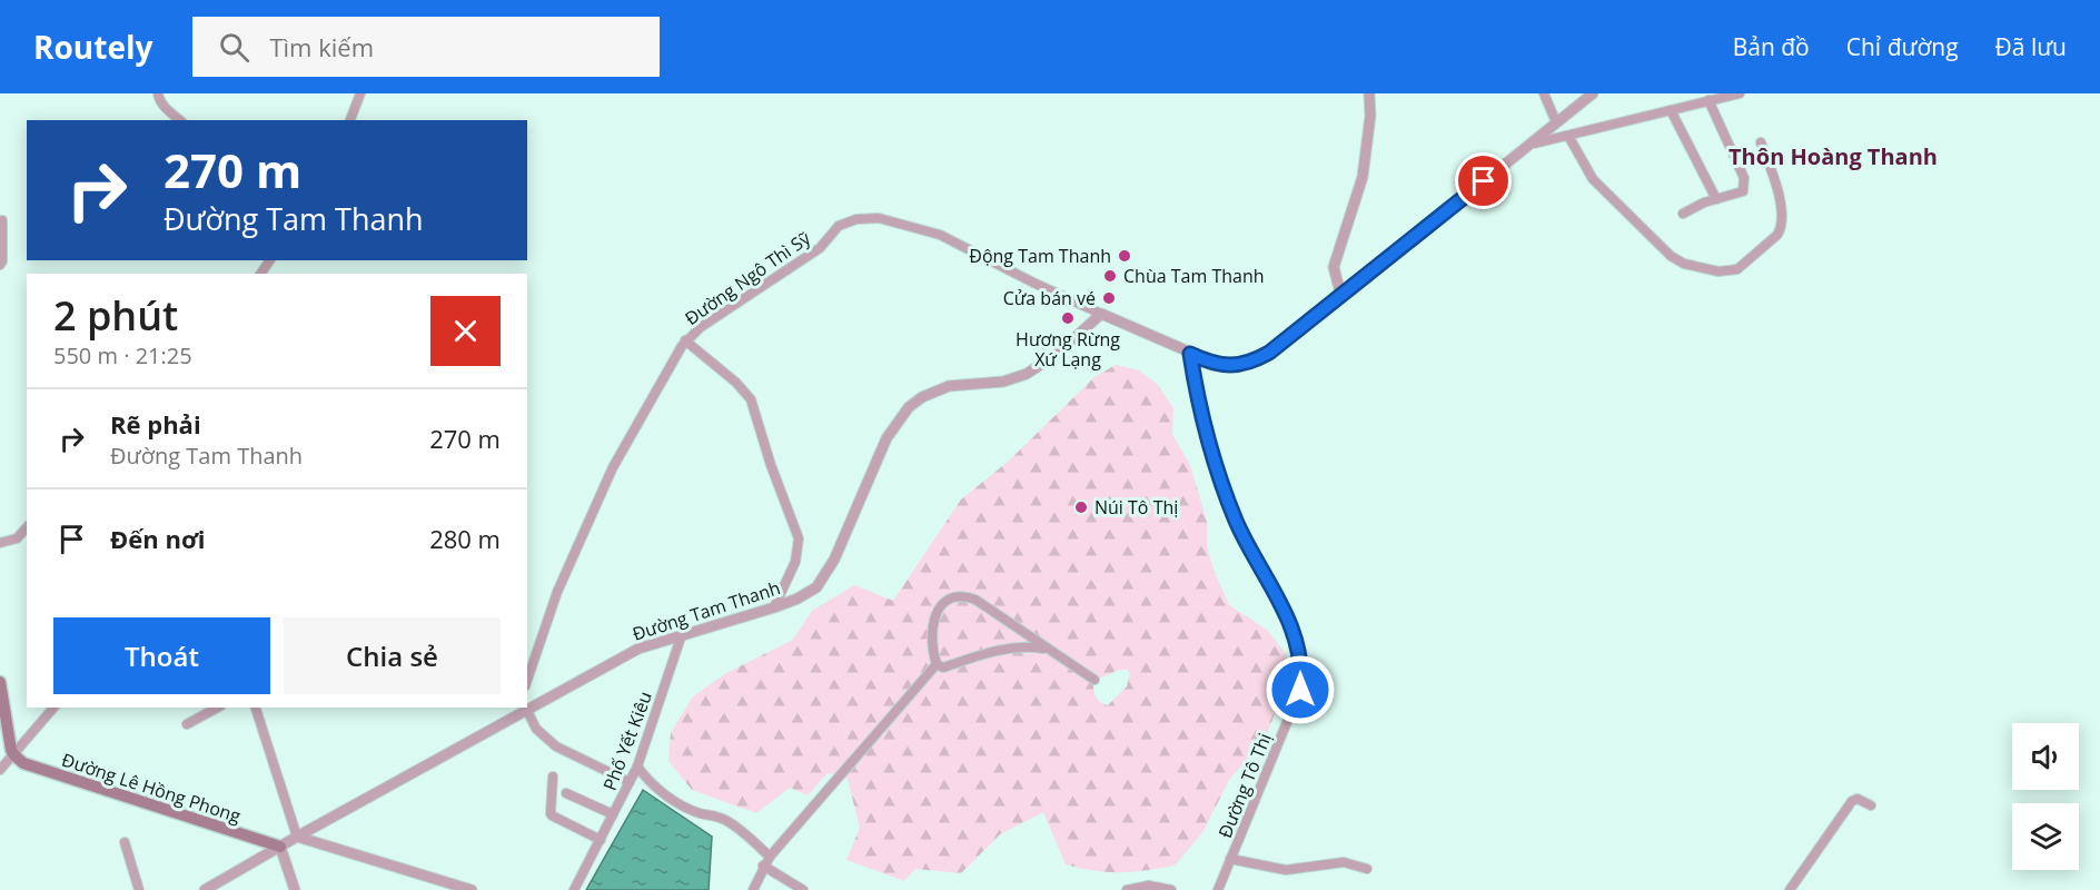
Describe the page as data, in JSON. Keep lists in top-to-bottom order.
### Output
{
  "streets": {
    "main road": ["Đường Lê Hồng Phong"],
    "street": [
      "Đường Ngô Thì Sỹ",
      "Đường Tam Thanh",
      "Phố Yết Kiêu",
      "Đường Tô Thị"
    ]
  },
  "crossings": [
    ["Đường Ngô Thì Sỹ", "Đường Tam Thanh"],
    ["Đường Tam Thanh", "Phố Yết Kiêu"],
    ["Đường Tam Thanh", "Đường Lê Hồng Phong"]
  ],
  "districts": ["Thôn Hoàng Thanh"],
  "places": [
    "Động Tam Thanh",
    "Chùa Tam Thanh",
    "Cửa bán vé",
    "Hương Rừng Xứ Lạng",
    "Núi Tô Thị"
  ],
  "page": {
    "header": "Routely",
    "search": "Tìm kiếm",
    "nav": ["Bản đồ", "Chỉ đường", "Đã lưu"],
    "turn": ["270 m", "Đường Tam Thanh"],
    "heading": ["2 phút", "550 m · 21:25"],
    "list": [
      {
        "name": "Rẽ phải",
        "note": "Đường Tam Thanh",
        "value": "270 m"
      },
      {
        "name": "Đến nơi",
        "value": "280 m"
      }
    ],
    "buttons": ["Thoát", "Chia sẻ"]
  }
}
